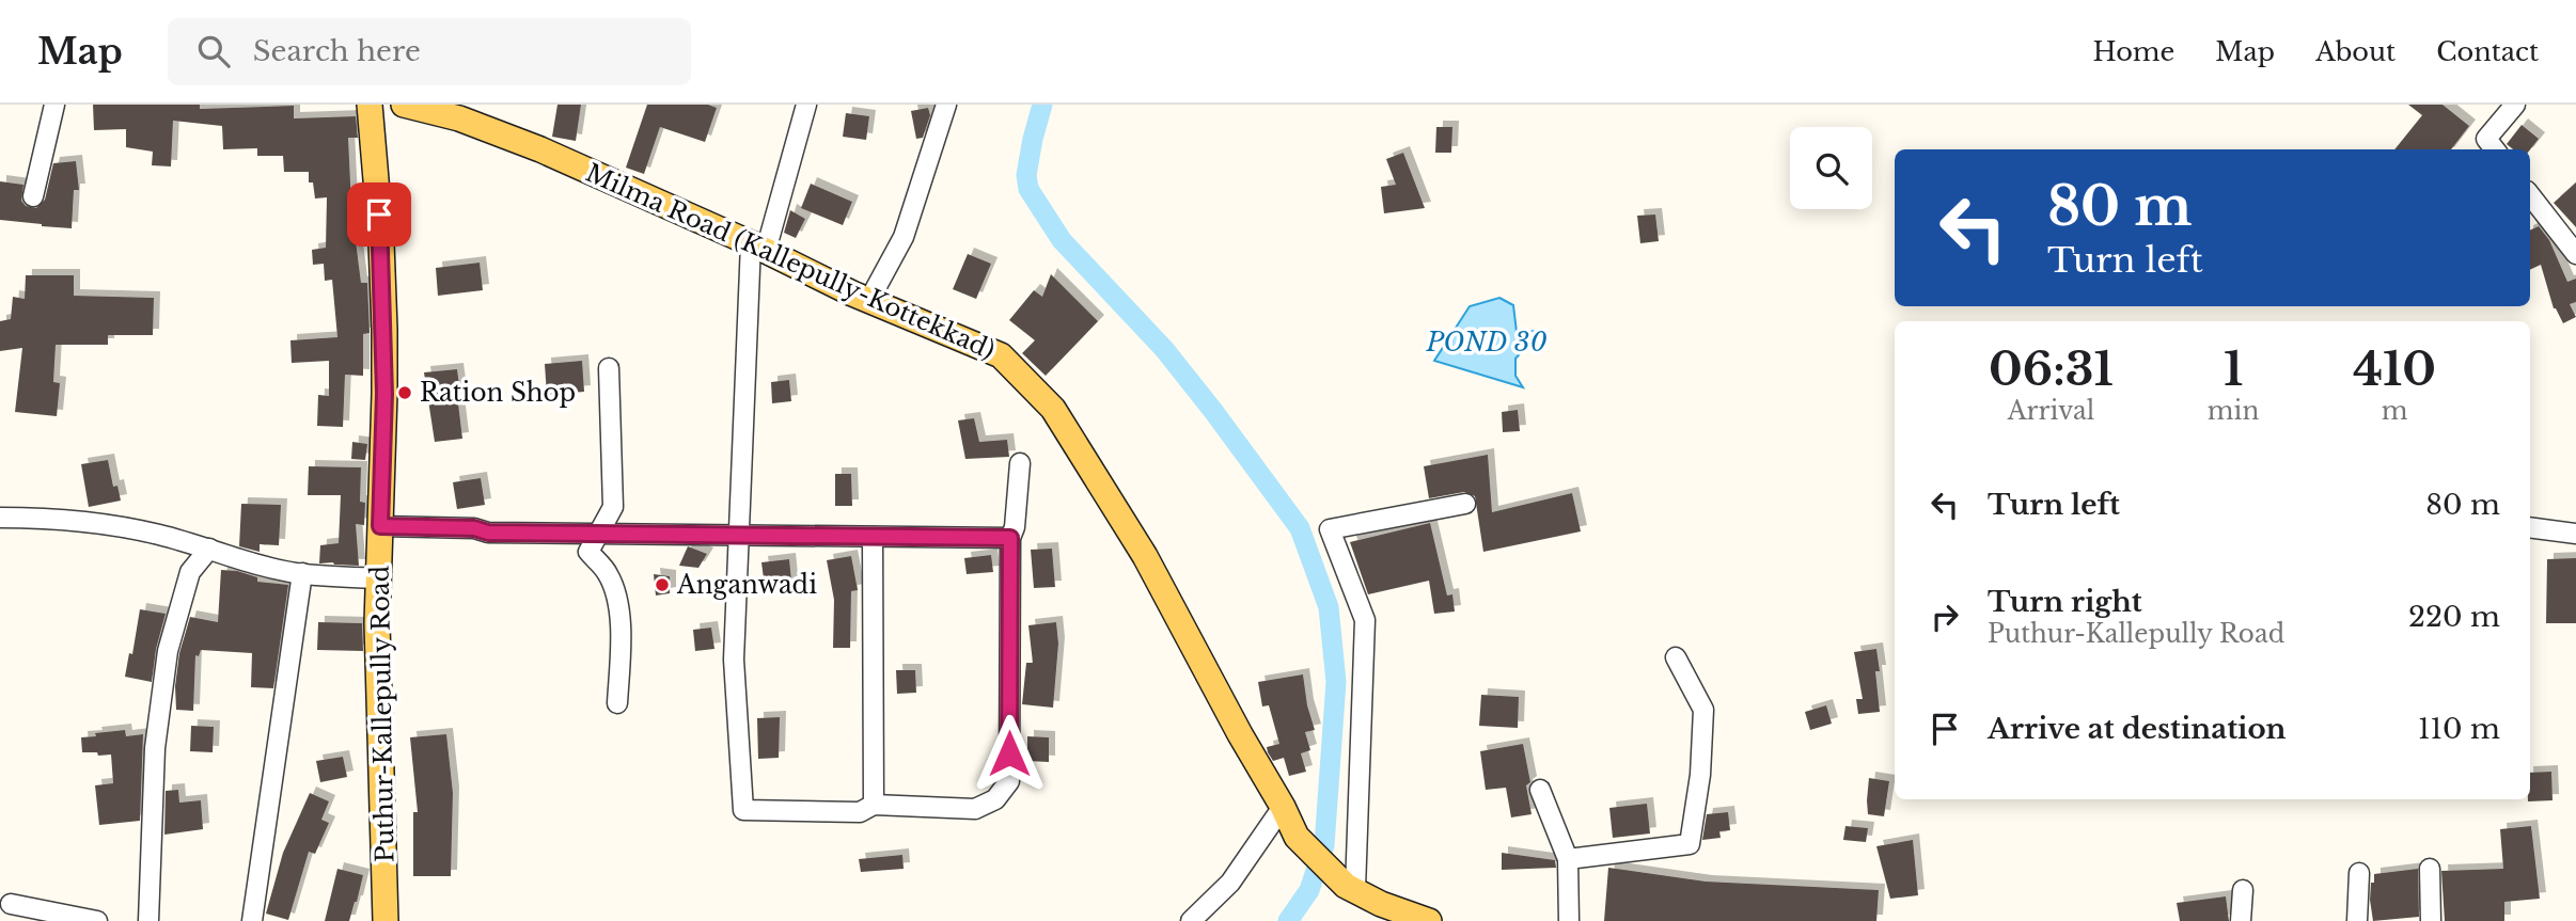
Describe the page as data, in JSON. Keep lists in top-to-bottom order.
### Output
{
  "streets": {
    "main road": ["Milma Road (Kallepully-Kottekkad)", "Puthur-Kallepully Road"]
  },
  "water": ["POND 30"],
  "places": ["Ration Shop", "Anganwadi"],
  "page": {
    "header": "Map",
    "search": "Search here",
    "nav": [
      "Home",
      "Map",
      "About",
      "Contact"
    ],
    "turn": ["80 m", "Turn left"],
    "eta": [
      "06:31",
      "Arrival",
      "1",
      "min",
      "410",
      "m"
    ],
    "list": [
      {
        "name": "Turn left",
        "value": "80 m"
      },
      {
        "name": "Turn right",
        "note": "Puthur-Kallepully Road",
        "value": "220 m"
      },
      {
        "name": "Arrive at destination",
        "value": "110 m"
      }
    ]
  }
}
